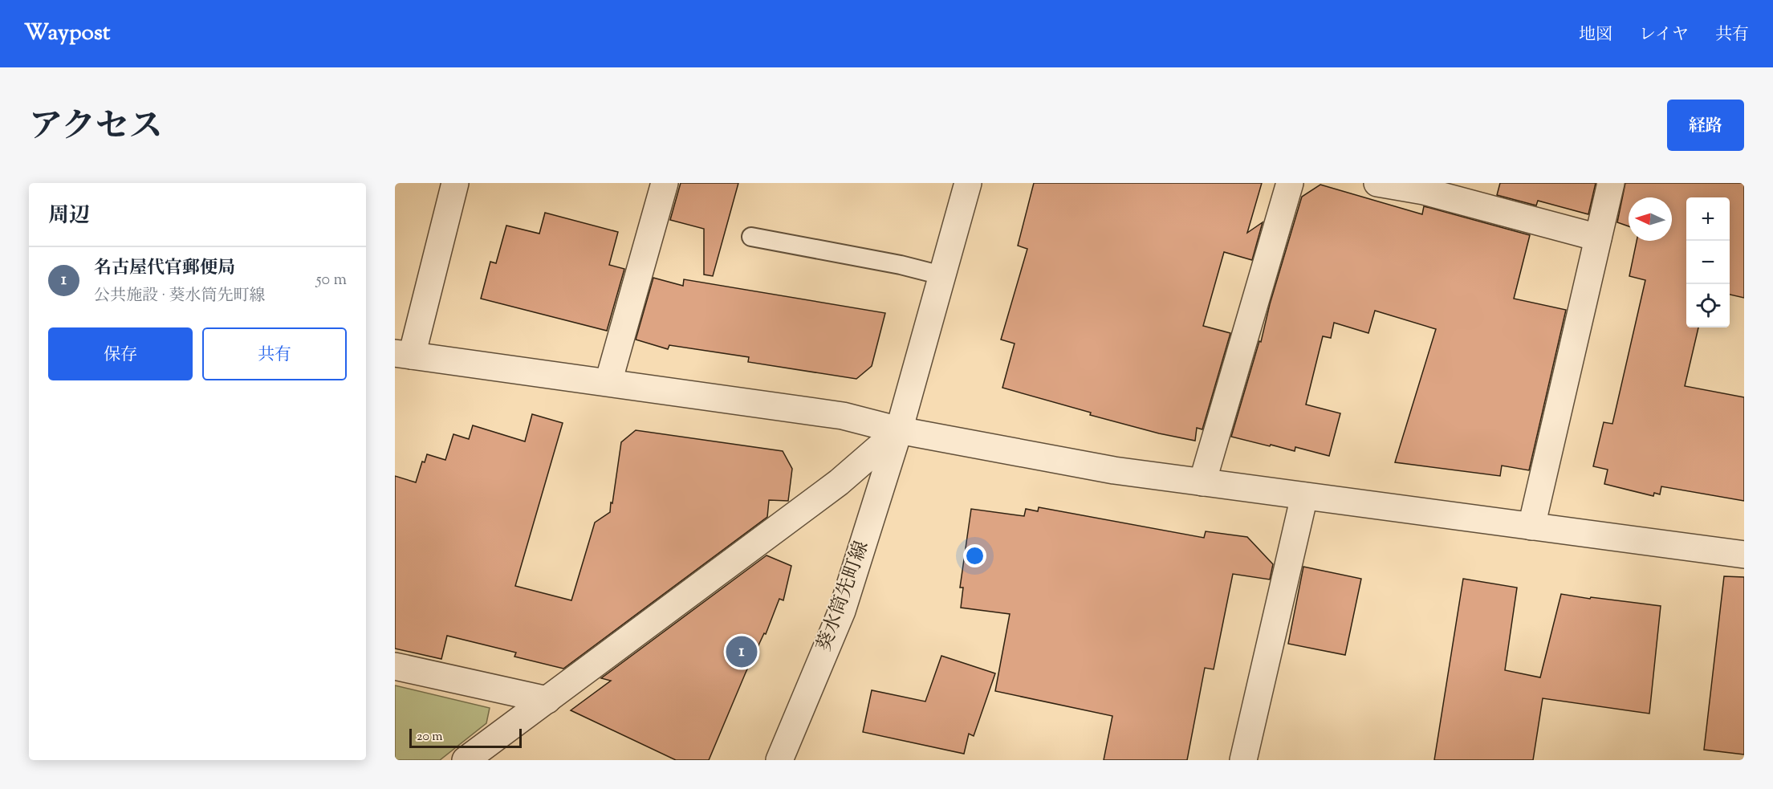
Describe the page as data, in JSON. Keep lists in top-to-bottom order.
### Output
{
  "streets": {
    "street": ["葵水筒先町線"]
  },
  "scale_bar": "20 m",
  "north": "left",
  "page": {
    "header": "Waypost",
    "nav": ["地図", "レイヤ", "共有"],
    "title": "アクセス",
    "buttons": [
      "経路",
      ["保存", "共有"]
    ],
    "heading": "周辺",
    "map_buttons": ["+", "−"],
    "list": [
      {
        "mark": "1",
        "name": "名古屋代官郵便局",
        "note": "公共施設 · 葵水筒先町線",
        "value": "50 m"
      }
    ],
    "pins": "1",
    "scale": "20 m"
  }
}
